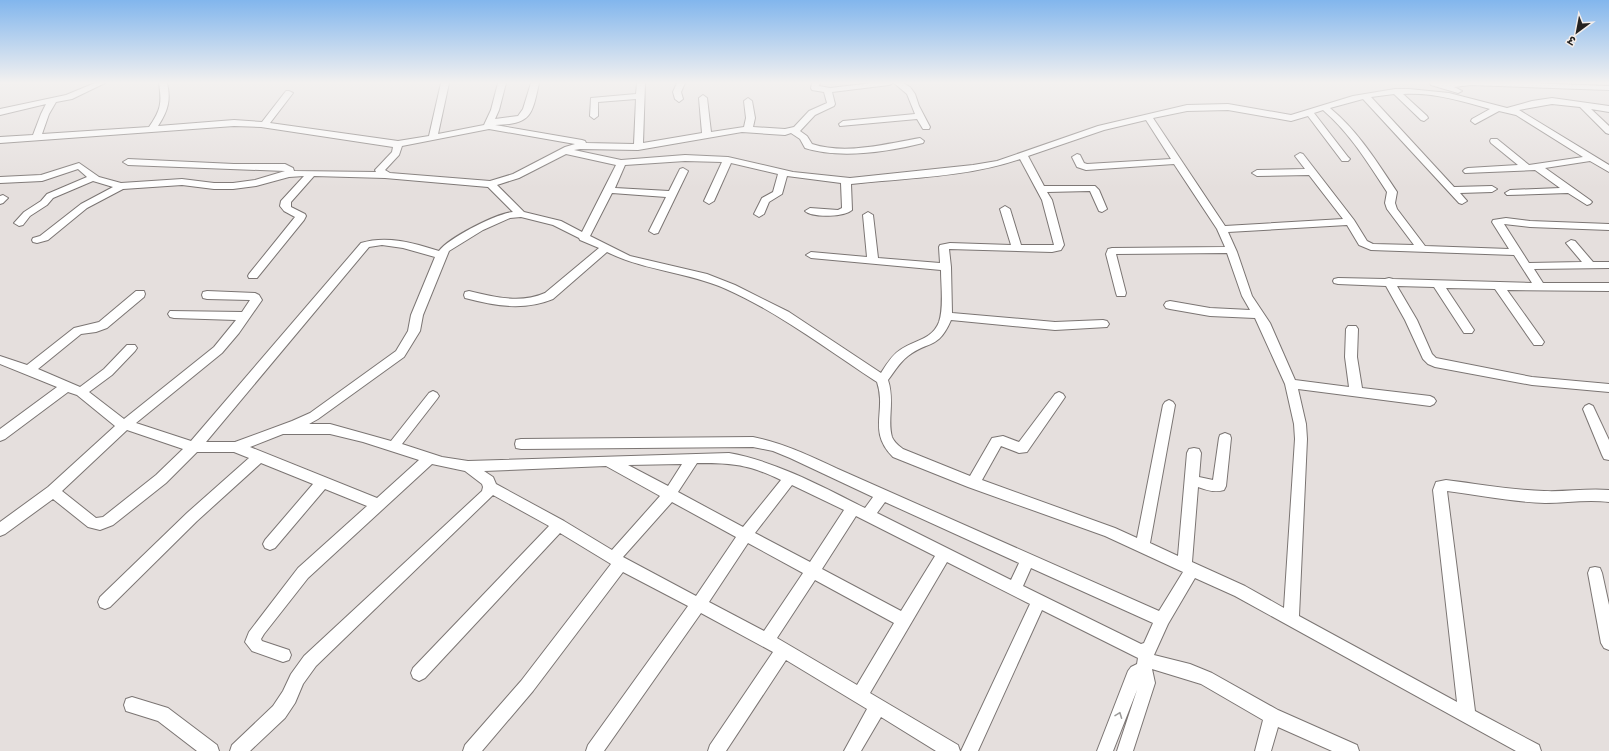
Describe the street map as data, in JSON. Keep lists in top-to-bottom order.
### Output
{
  "north": "bottom left"
}
